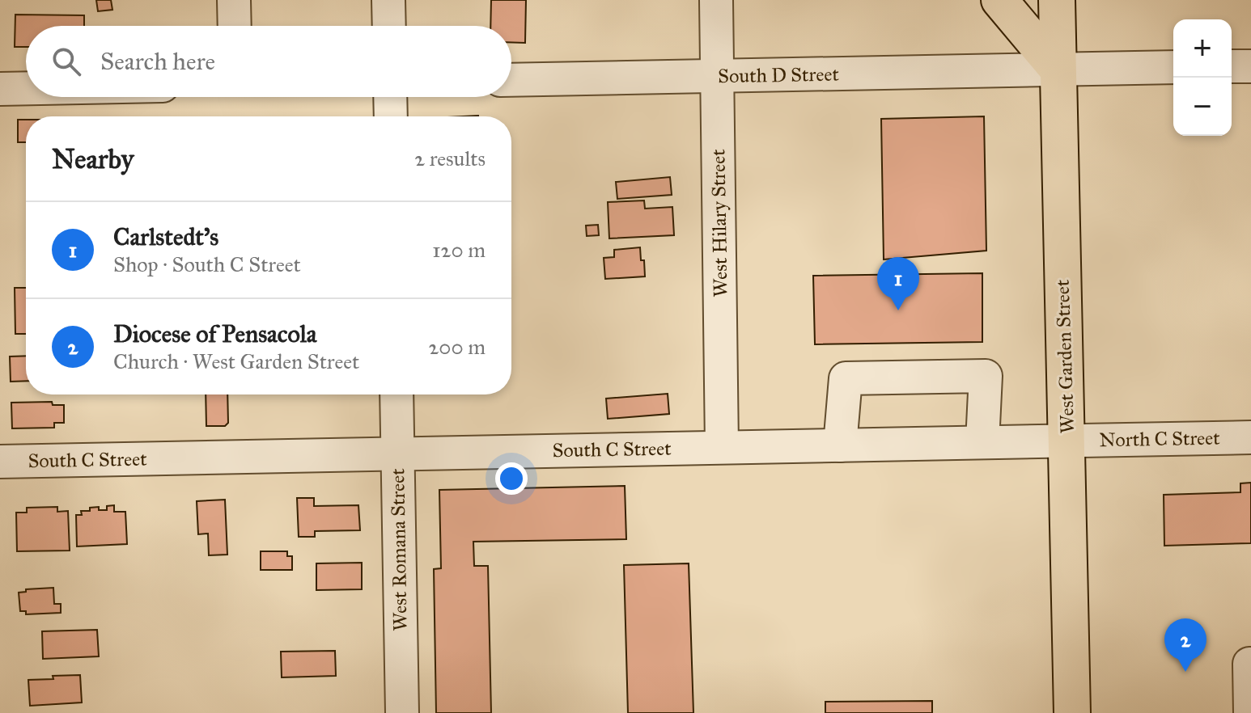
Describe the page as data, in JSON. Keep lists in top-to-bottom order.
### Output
{
  "streets": {
    "main road": ["West Garden Street"],
    "street": [
      "South D Street",
      "West Hilary Street",
      "North C Street",
      "South C Street",
      "West Romana Street"
    ]
  },
  "crossings": [
    ["South D Street", "West Hilary Street"],
    ["South D Street", "West Garden Street"],
    ["West Hilary Street", "South C Street"],
    ["West Garden Street", "North C Street"],
    ["West Garden Street", "South C Street"],
    ["North C Street", "South C Street"],
    ["South C Street", "West Romana Street"]
  ],
  "page": {
    "map_buttons": ["+", "−"],
    "search": "Search here",
    "heading": ["Nearby", "2 results"],
    "list": [
      {
        "mark": "1",
        "name": "Carlstedt's",
        "note": "Shop · South C Street",
        "value": "120 m"
      },
      {
        "mark": "2",
        "name": "Diocese of Pensacola",
        "note": "Church · West Garden Street",
        "value": "200 m"
      }
    ],
    "pins": ["1", "2"]
  }
}
